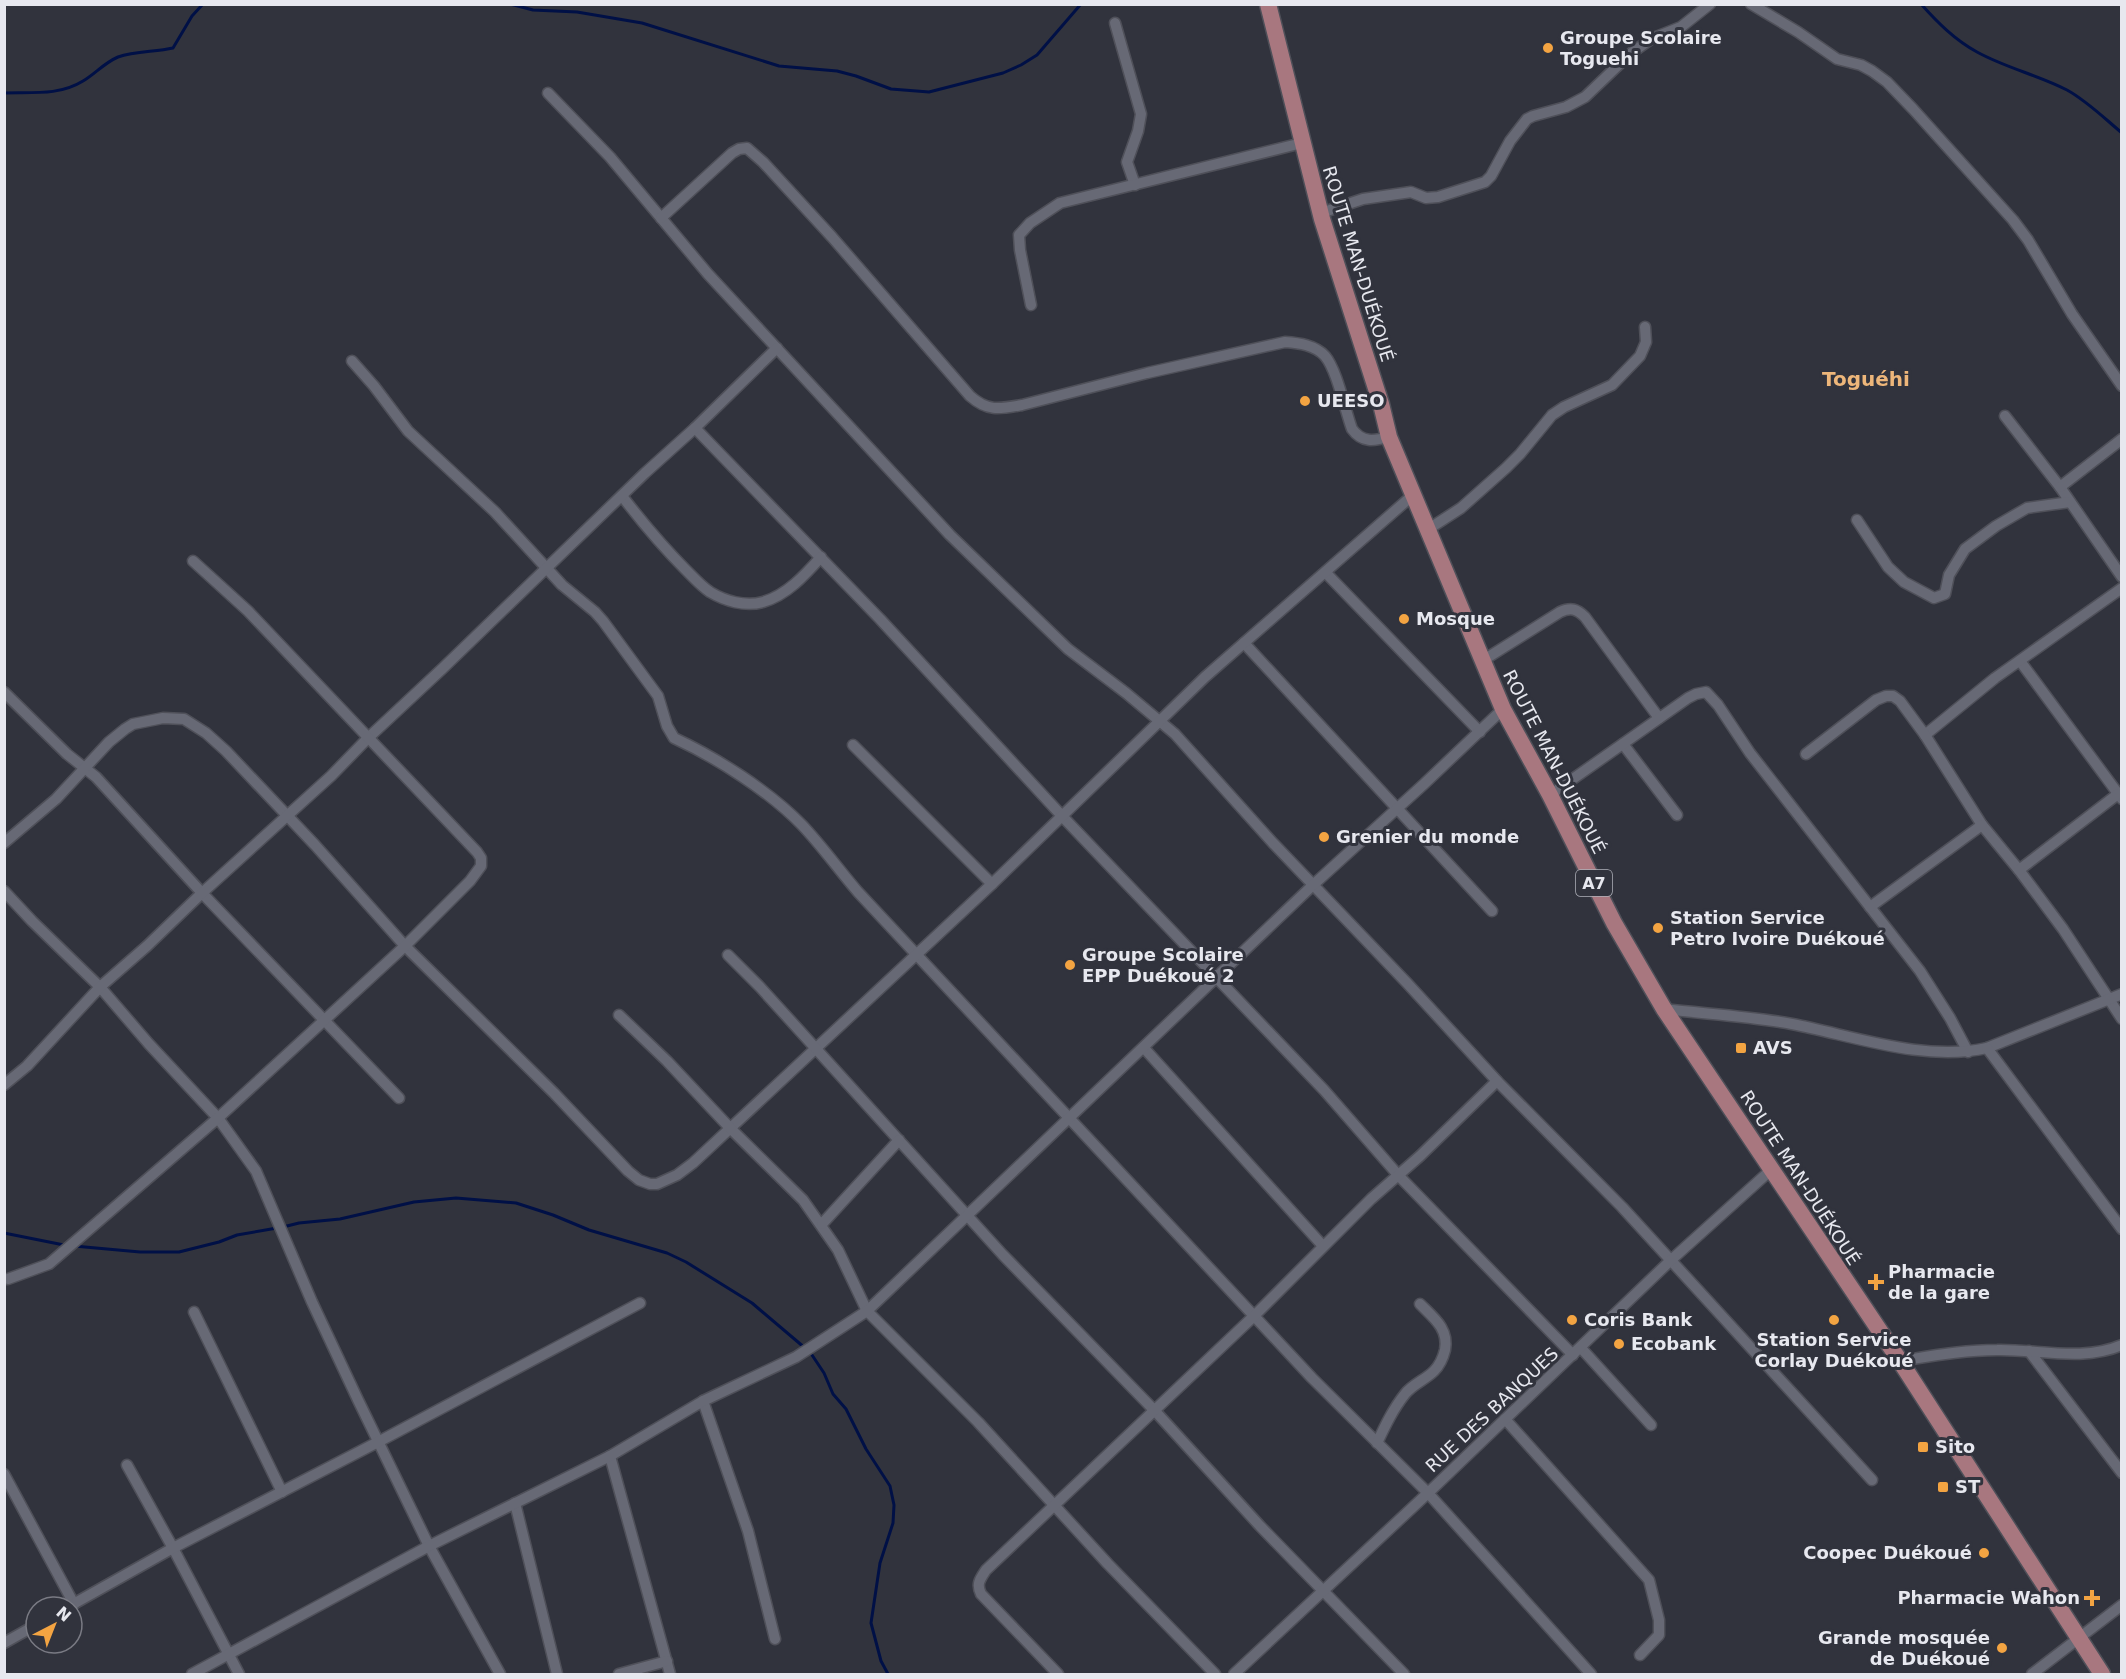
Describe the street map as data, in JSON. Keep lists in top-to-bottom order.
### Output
{
  "streets": {
    "main road": ["ROUTE MAN-DUÉKOUÉ", "A7"],
    "street": ["RUE DES BANQUES"]
  },
  "crossings": [
    ["ROUTE MAN-DUÉKOUÉ", "RUE DES BANQUES"]
  ],
  "districts": ["Toguéhi"],
  "places": {
    "other": [
      "Groupe Scolaire Toguehi",
      "UEESO",
      "Mosque",
      "Grenier du monde",
      "Station Service Petro Ivoire Duékoué",
      "Groupe Scolaire EPP Duékoué 2",
      "Coris Bank",
      "Station Service Corlay Duékoué",
      "Ecobank",
      "Coopec Duékoué",
      "Grande mosquée de Duékoué"
    ],
    "transit": ["AVS", "Sito", "ST"],
    "health": ["Pharmacie de la gare", "Pharmacie Wahon"]
  },
  "north": "top right"
}
